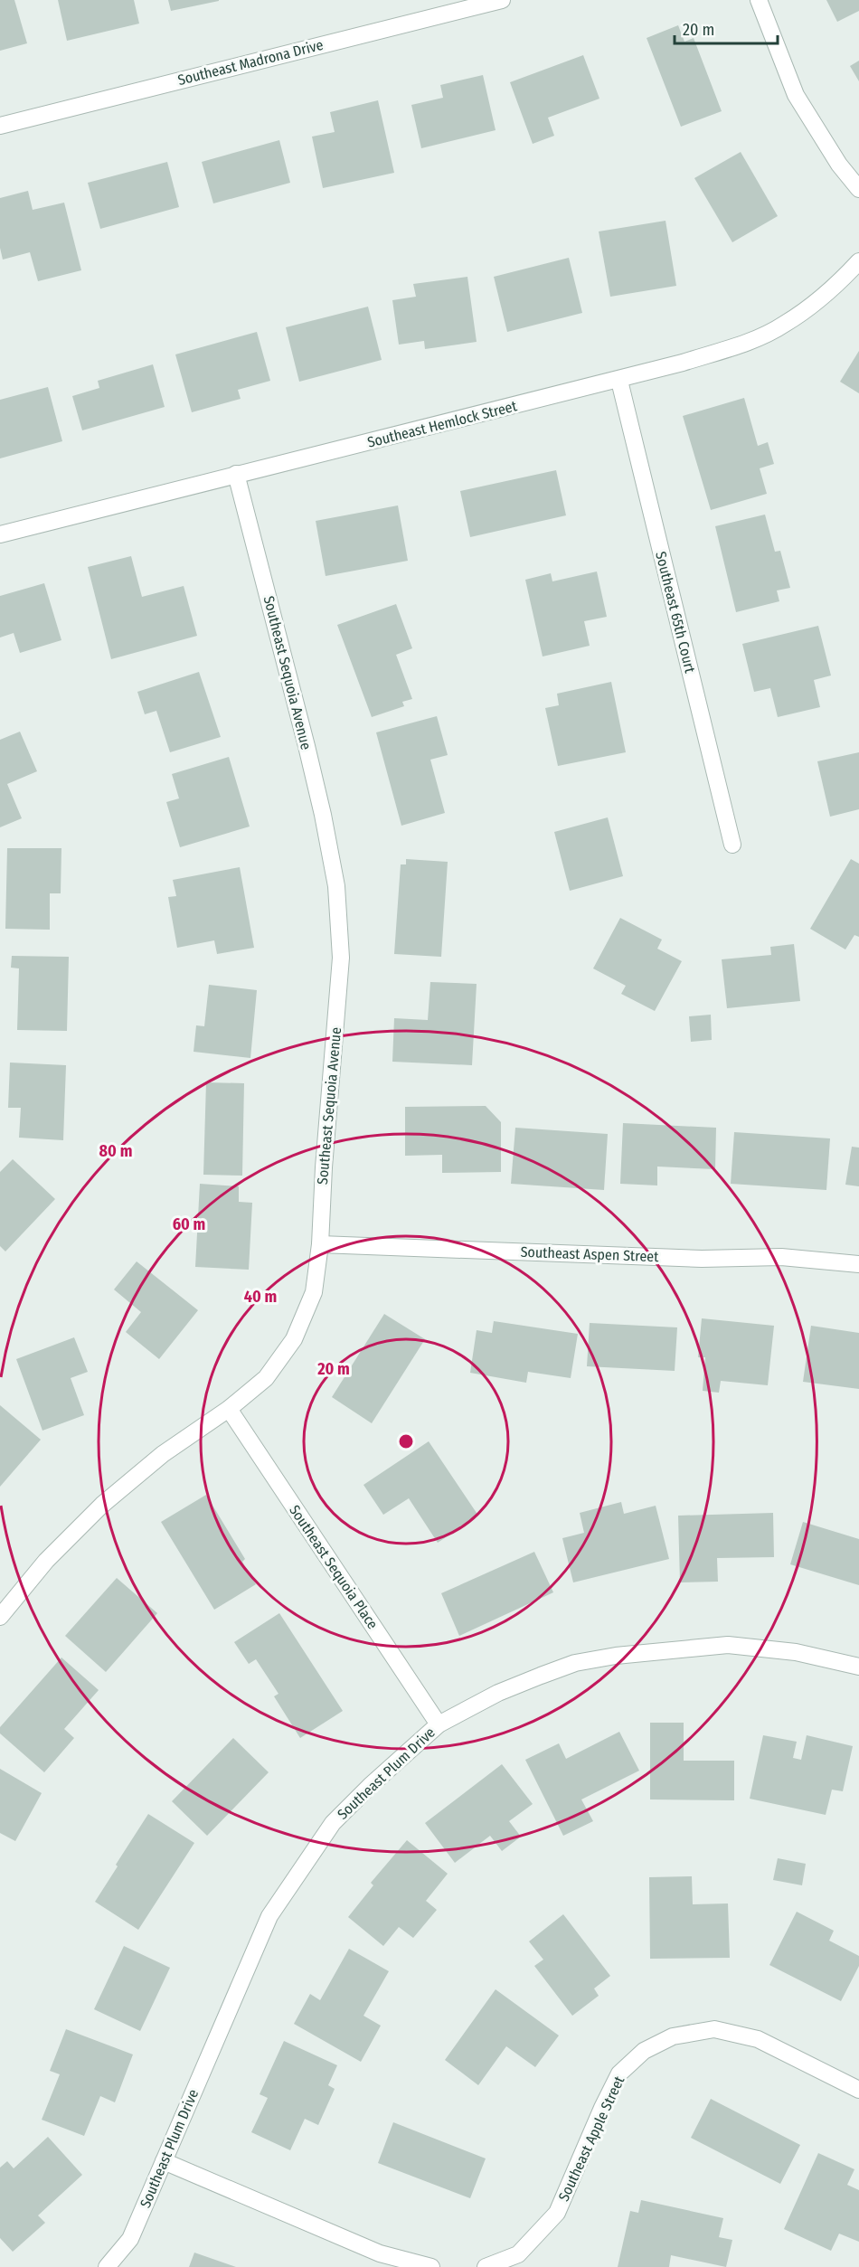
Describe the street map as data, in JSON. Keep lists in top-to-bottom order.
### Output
{
  "streets": {
    "street": [
      "Southeast Madrona Drive",
      "Southeast Hemlock Street",
      "Southeast 65th Court",
      "Southeast Sequoia Avenue",
      "Southeast Aspen Street",
      "Southeast Sequoia Place",
      "Southeast Plum Drive",
      "Southeast Apple Street"
    ]
  },
  "crossings": [
    ["Southeast Hemlock Street", "Southeast 65th Court"],
    ["Southeast Hemlock Street", "Southeast Sequoia Avenue"],
    ["Southeast Sequoia Avenue", "Southeast Aspen Street"],
    ["Southeast Sequoia Avenue", "Southeast Sequoia Place"],
    ["Southeast Sequoia Place", "Southeast Plum Drive"]
  ],
  "scale_bar": "20 m",
  "rings": [
    "80 m",
    "60 m",
    "40 m",
    "20 m"
  ]
}
